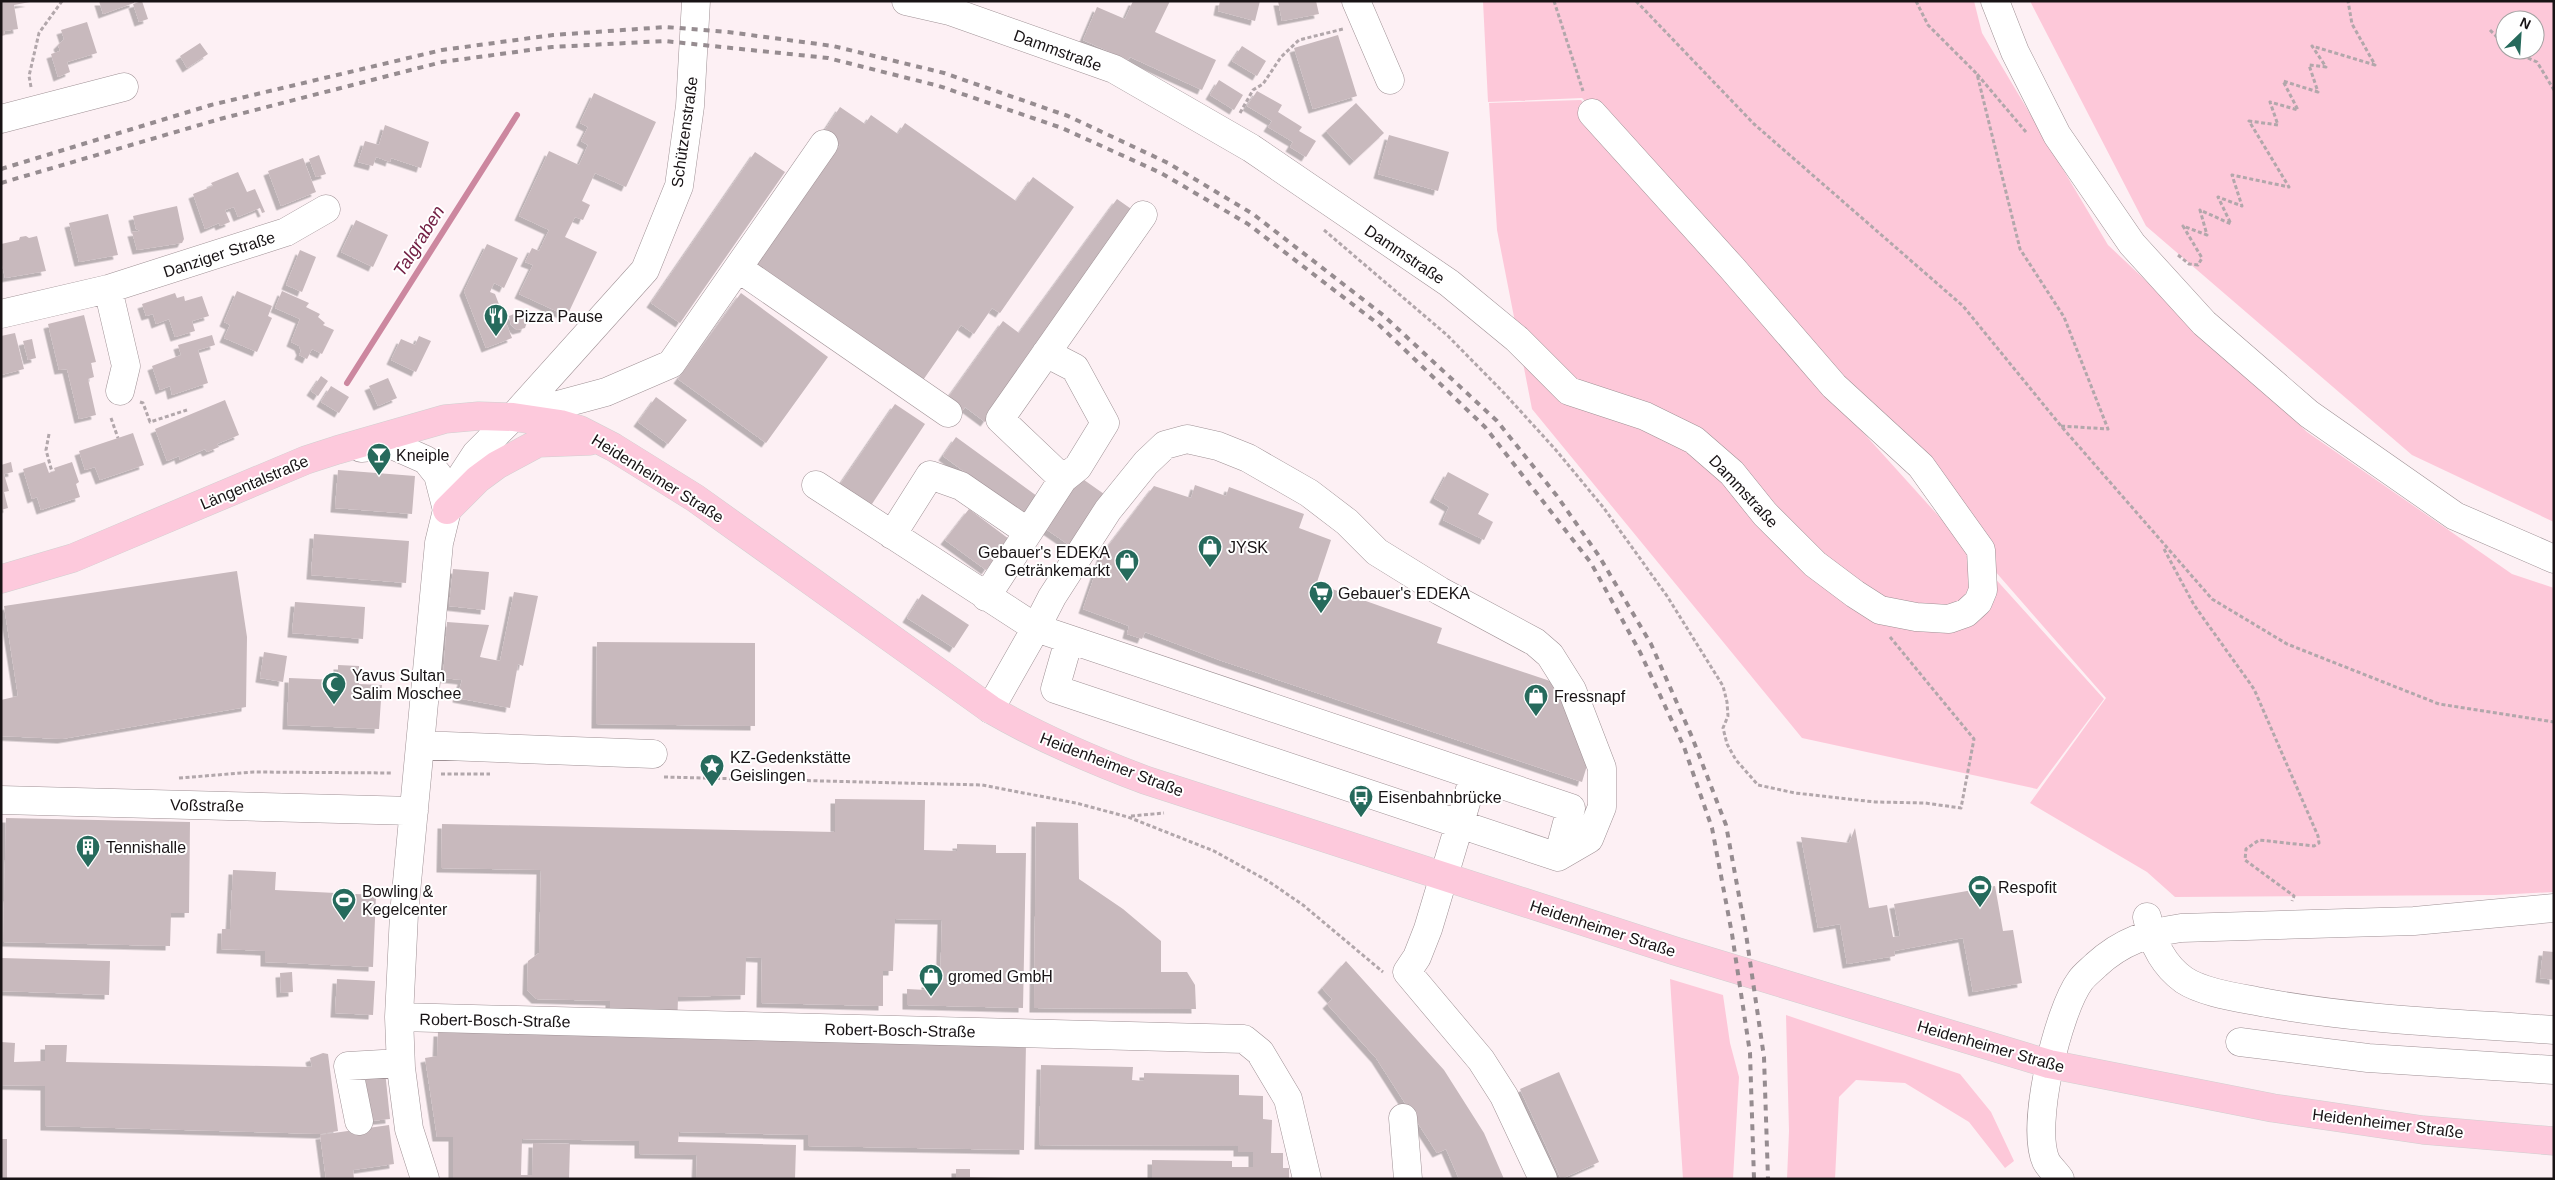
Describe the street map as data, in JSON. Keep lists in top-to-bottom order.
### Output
{
  "streets": {
    "main road": ["Heidenheimer Straße", "Längentalstraße"],
    "street": [
      "Dammstraße",
      "Schützenstraße",
      "Danziger Straße",
      "Voßstraße",
      "Robert-Bosch-Straße"
    ]
  },
  "crossings": [
    ["Schützenstraße", "Heidenheimer Straße"],
    ["Schützenstraße", "Längentalstraße"],
    ["Heidenheimer Straße", "Längentalstraße"]
  ],
  "water": ["Talgraben"],
  "places": {
    "restaurant": ["Pizza Pause"],
    "bar": ["Kneiple"],
    "shop": [
      "JYSK",
      "Gebauer's EDEKA Getränkemarkt",
      "Fressnapf",
      "gromed GmbH"
    ],
    "supermarket": ["Gebauer's EDEKA"],
    "mosque": ["Yavus Sultan Salim Moschee"],
    "place": ["KZ-Gedenkstätte Geislingen"],
    "bus stop": ["Eisenbahnbrücke"],
    "building": ["Tennishalle"],
    "sports": ["Respofit", "Bowling & Kegelcenter"]
  },
  "north": "top right"
}
